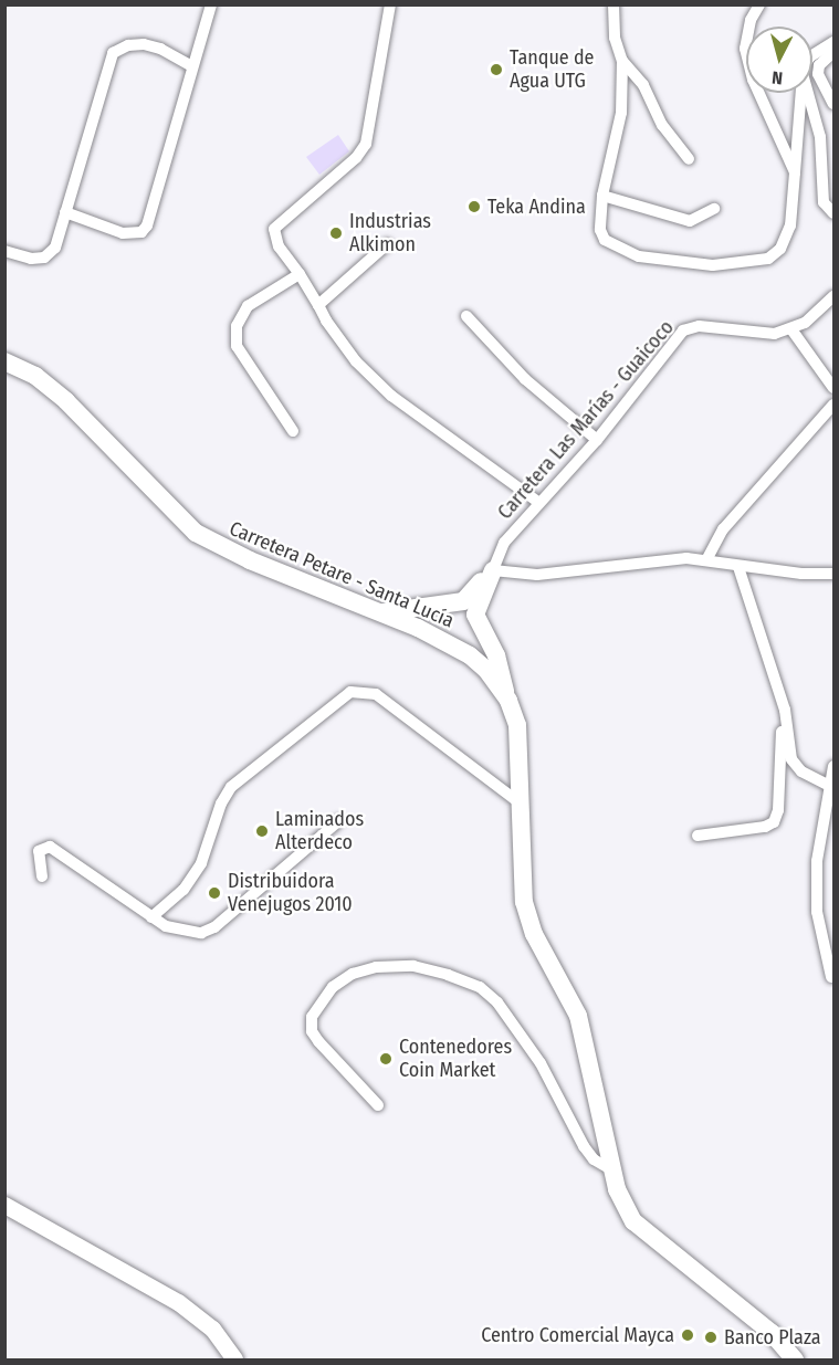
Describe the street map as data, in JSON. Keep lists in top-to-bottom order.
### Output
{
  "streets": {
    "main road": ["Carretera Petare - Santa Lucía"],
    "street": ["Carretera Las Marías - Guaicoco"]
  },
  "places": [
    "Tanque de Agua UTG",
    "Teka Andina",
    "Industrias Alkimon",
    "Laminados Alterdeco",
    "Distribuidora Venejugos 2010",
    "Contenedores Coin Market",
    "Centro Comercial Mayca",
    "Banco Plaza"
  ],
  "north": "bottom"
}
